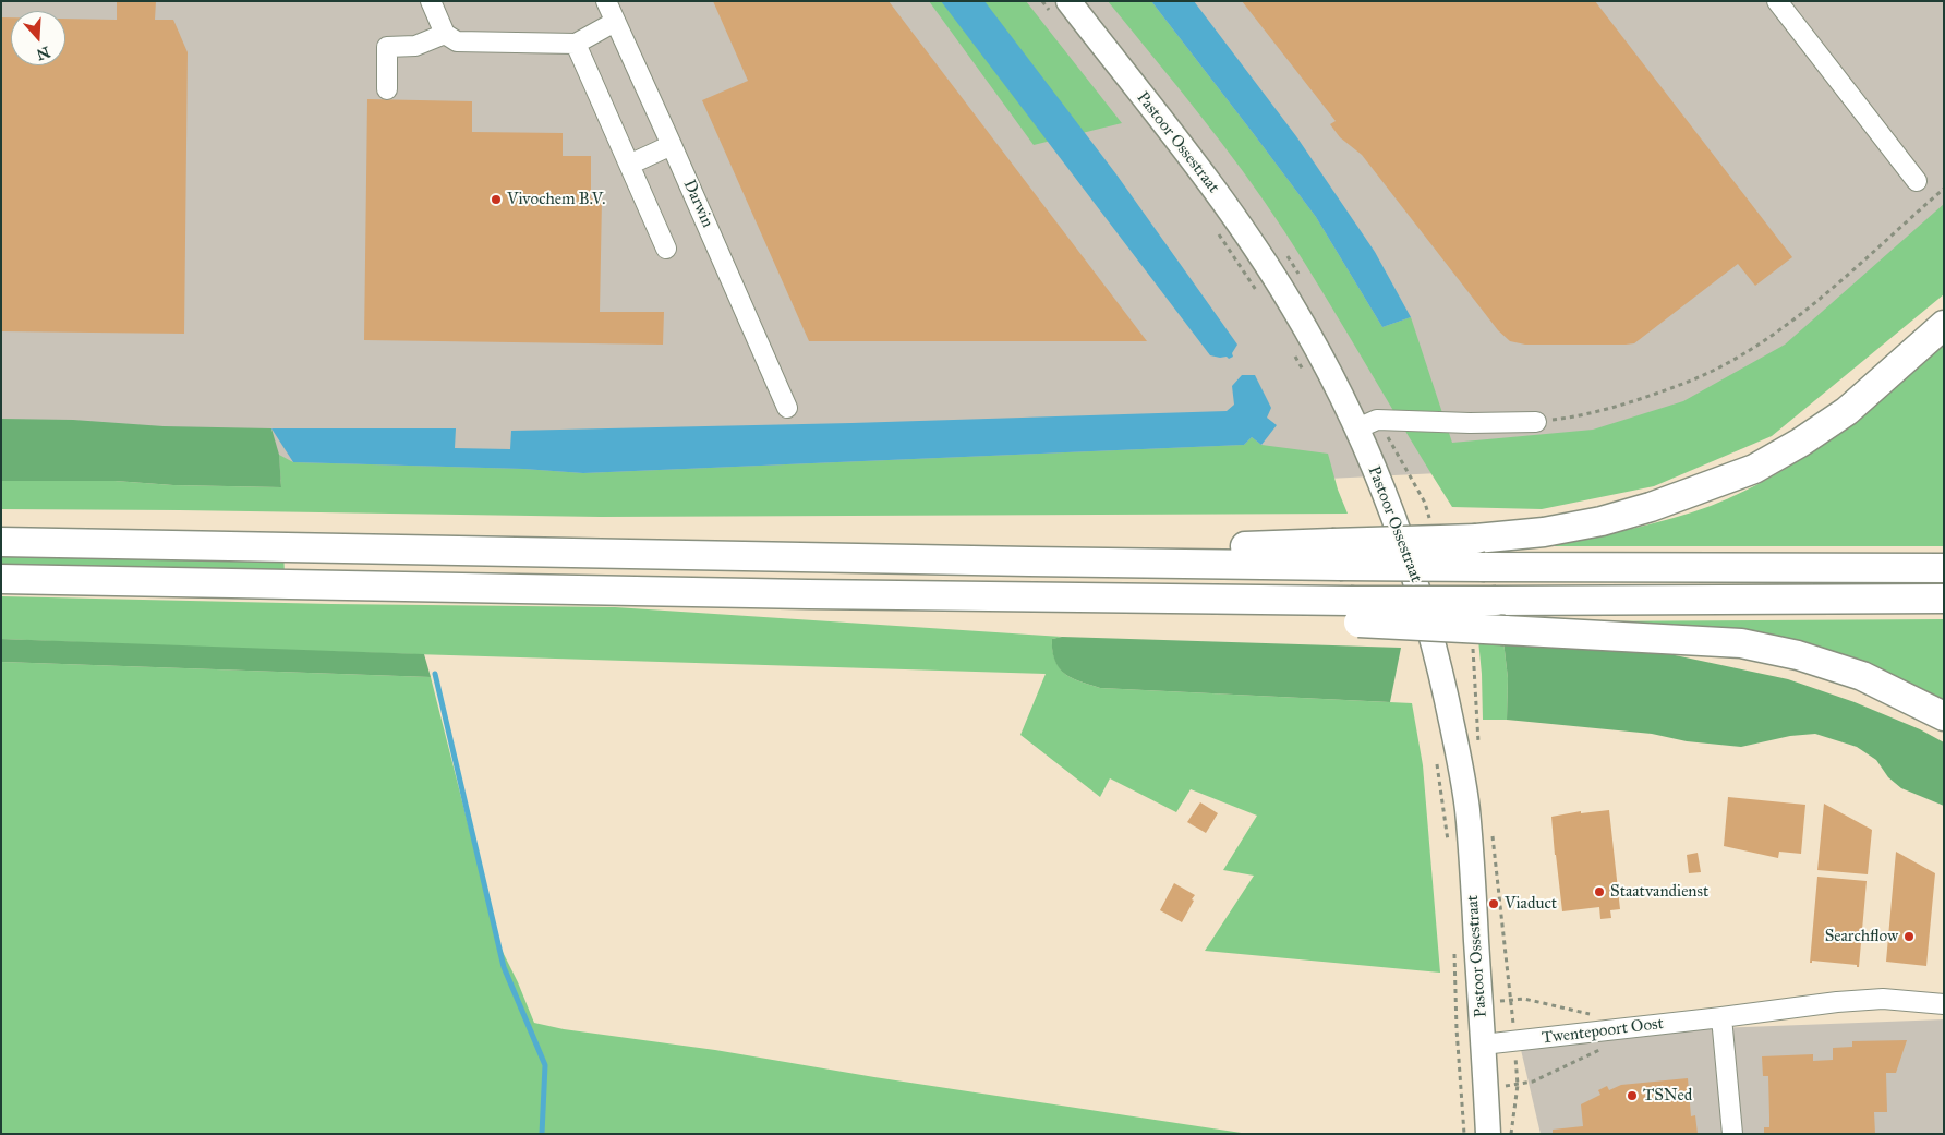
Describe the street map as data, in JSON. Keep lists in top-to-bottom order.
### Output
{
  "streets": {
    "main road": ["Pastoor Ossestraat"],
    "street": ["Darwin", "Twentepoort Oost"]
  },
  "crossings": [
    ["Pastoor Ossestraat", "Twentepoort Oost"]
  ],
  "places": [
    "Vivochem B.V.",
    "Staatvandienst",
    "Viaduct",
    "Searchflow",
    "TSNed"
  ],
  "north": "bottom"
}
